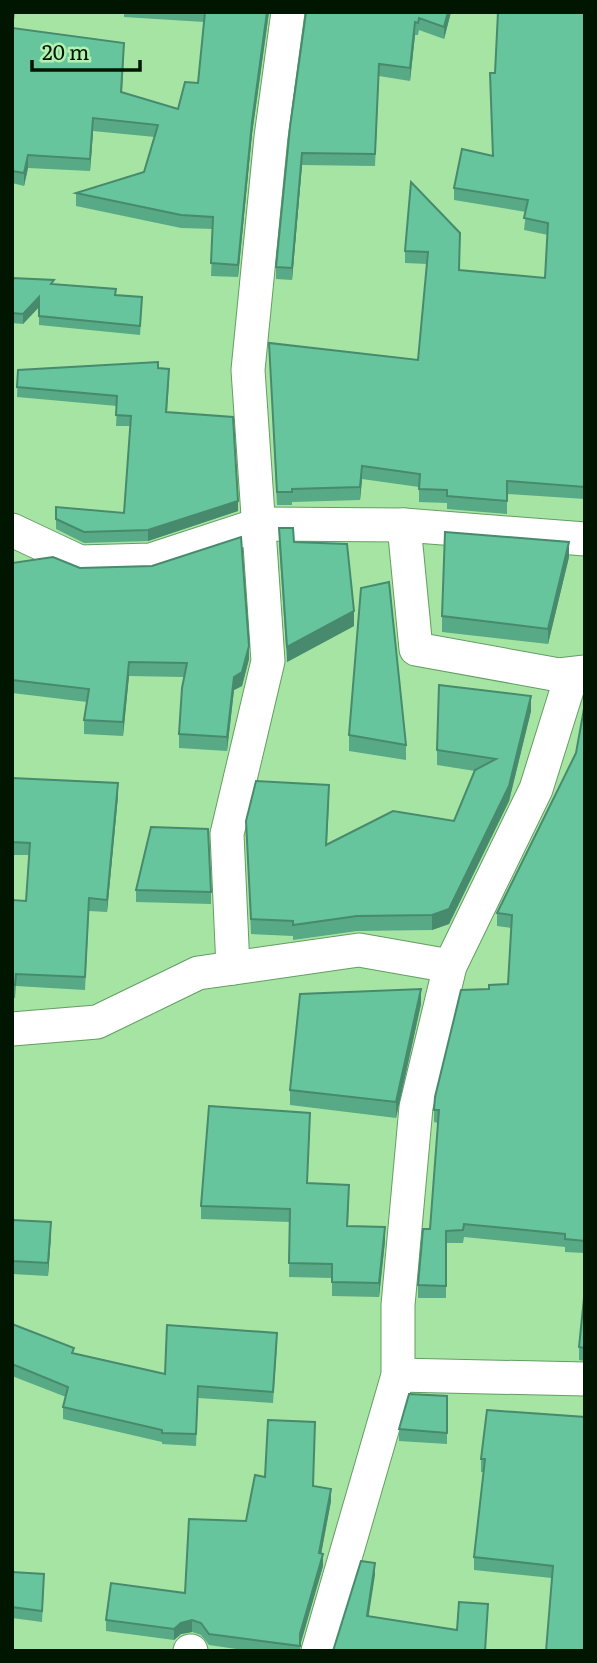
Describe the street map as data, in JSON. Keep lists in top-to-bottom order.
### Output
{
  "scale_bar": "20 m"
}
